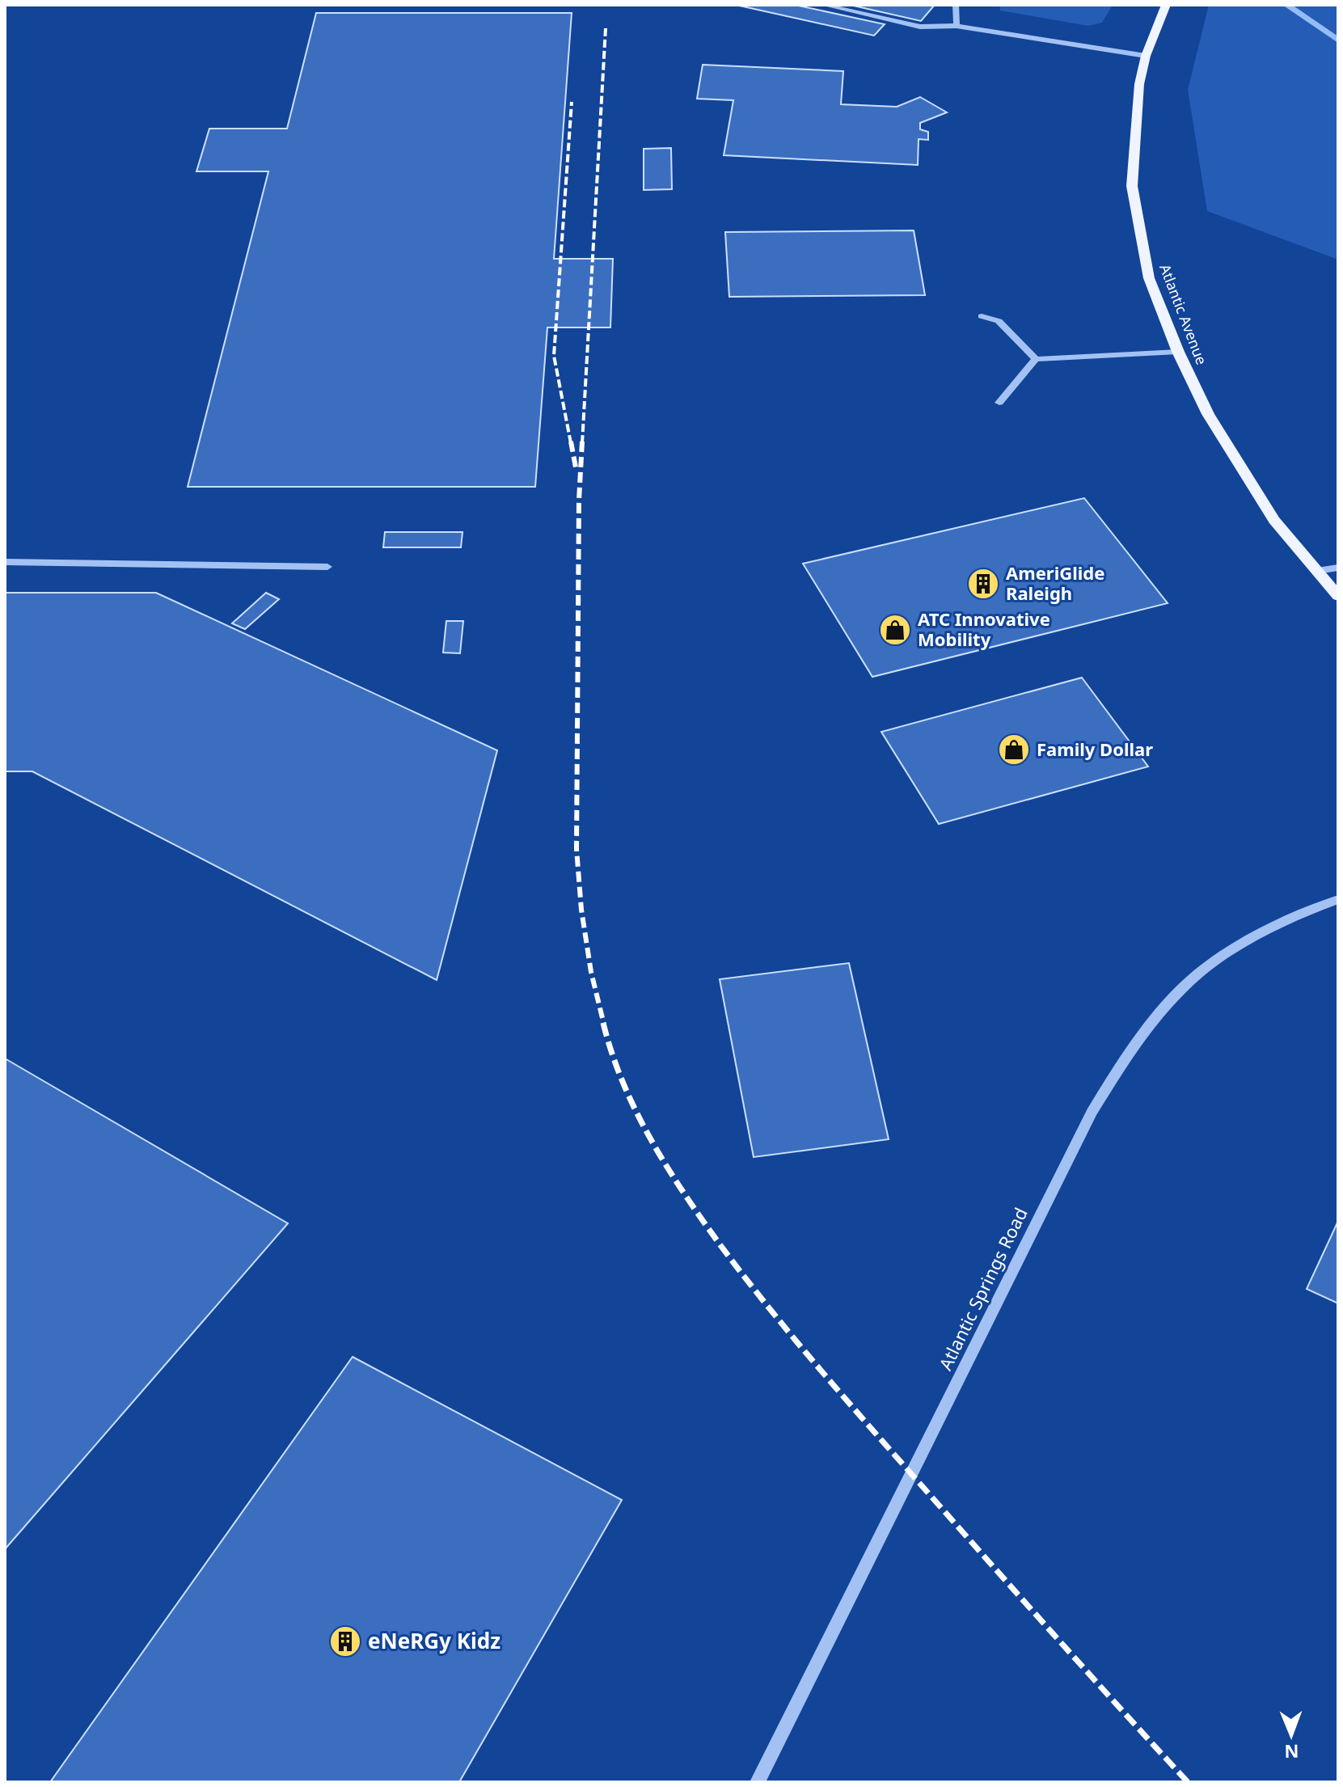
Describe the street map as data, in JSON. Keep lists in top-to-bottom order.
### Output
{
  "streets": {
    "main road": ["Atlantic Avenue"],
    "street": ["Atlantic Springs Road"]
  },
  "places": {
    "building": ["AmeriGlide Raleigh", "eNeRGy Kidz"],
    "shop": ["ATC Innovative Mobility", "Family Dollar"]
  },
  "north": "bottom"
}
